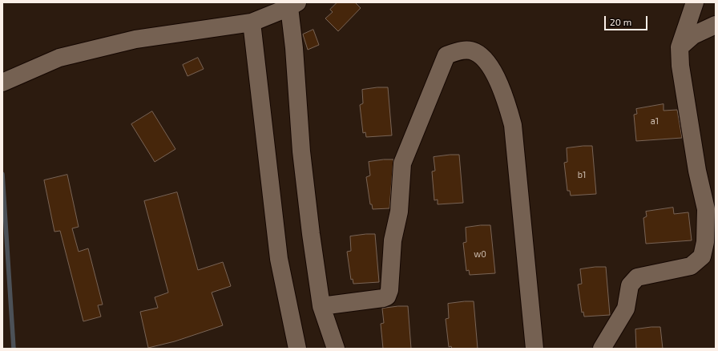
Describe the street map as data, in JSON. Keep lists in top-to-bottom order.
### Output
{
  "house_numbers": ["a1", "b1", "w0"],
  "scale_bar": "20 m"
}
